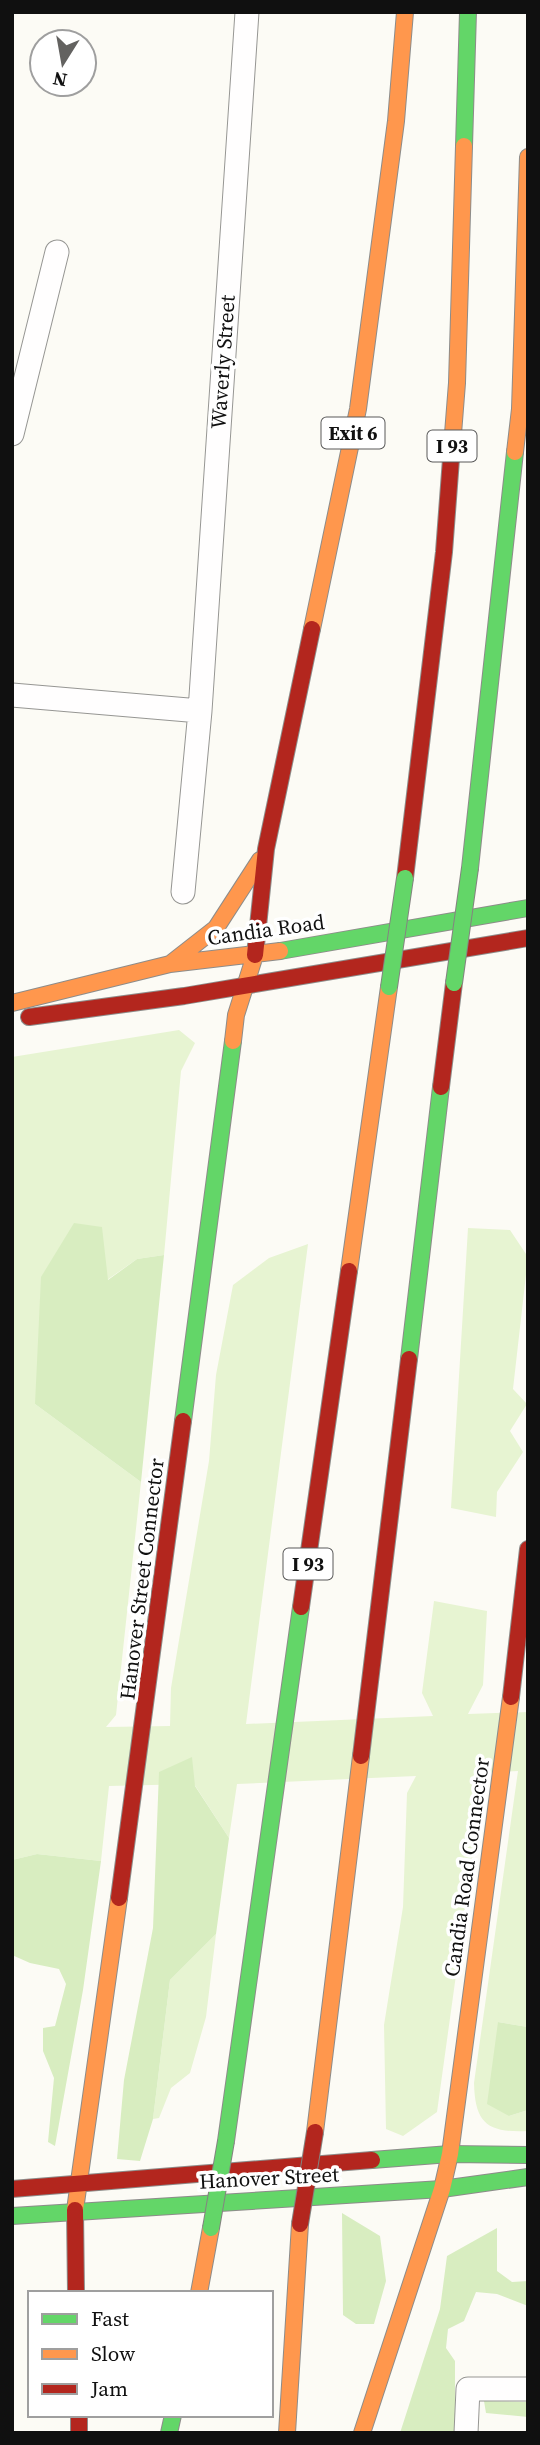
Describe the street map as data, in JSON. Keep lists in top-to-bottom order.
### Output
{
  "streets": {
    "main road": [
      "Exit 6",
      "I 93",
      "Candia Road",
      "Hanover Street Connector",
      "Candia Road Connector",
      "Hanover Street"
    ],
    "street": ["Waverly Street"]
  },
  "crossings": [
    ["Exit 6", "Hanover Street Connector"],
    ["Candia Road", "Hanover Street Connector"],
    ["Hanover Street Connector", "Hanover Street"],
    ["Candia Road Connector", "Hanover Street"]
  ],
  "legend": ["Fast", "Slow", "Jam"],
  "north": "bottom"
}
